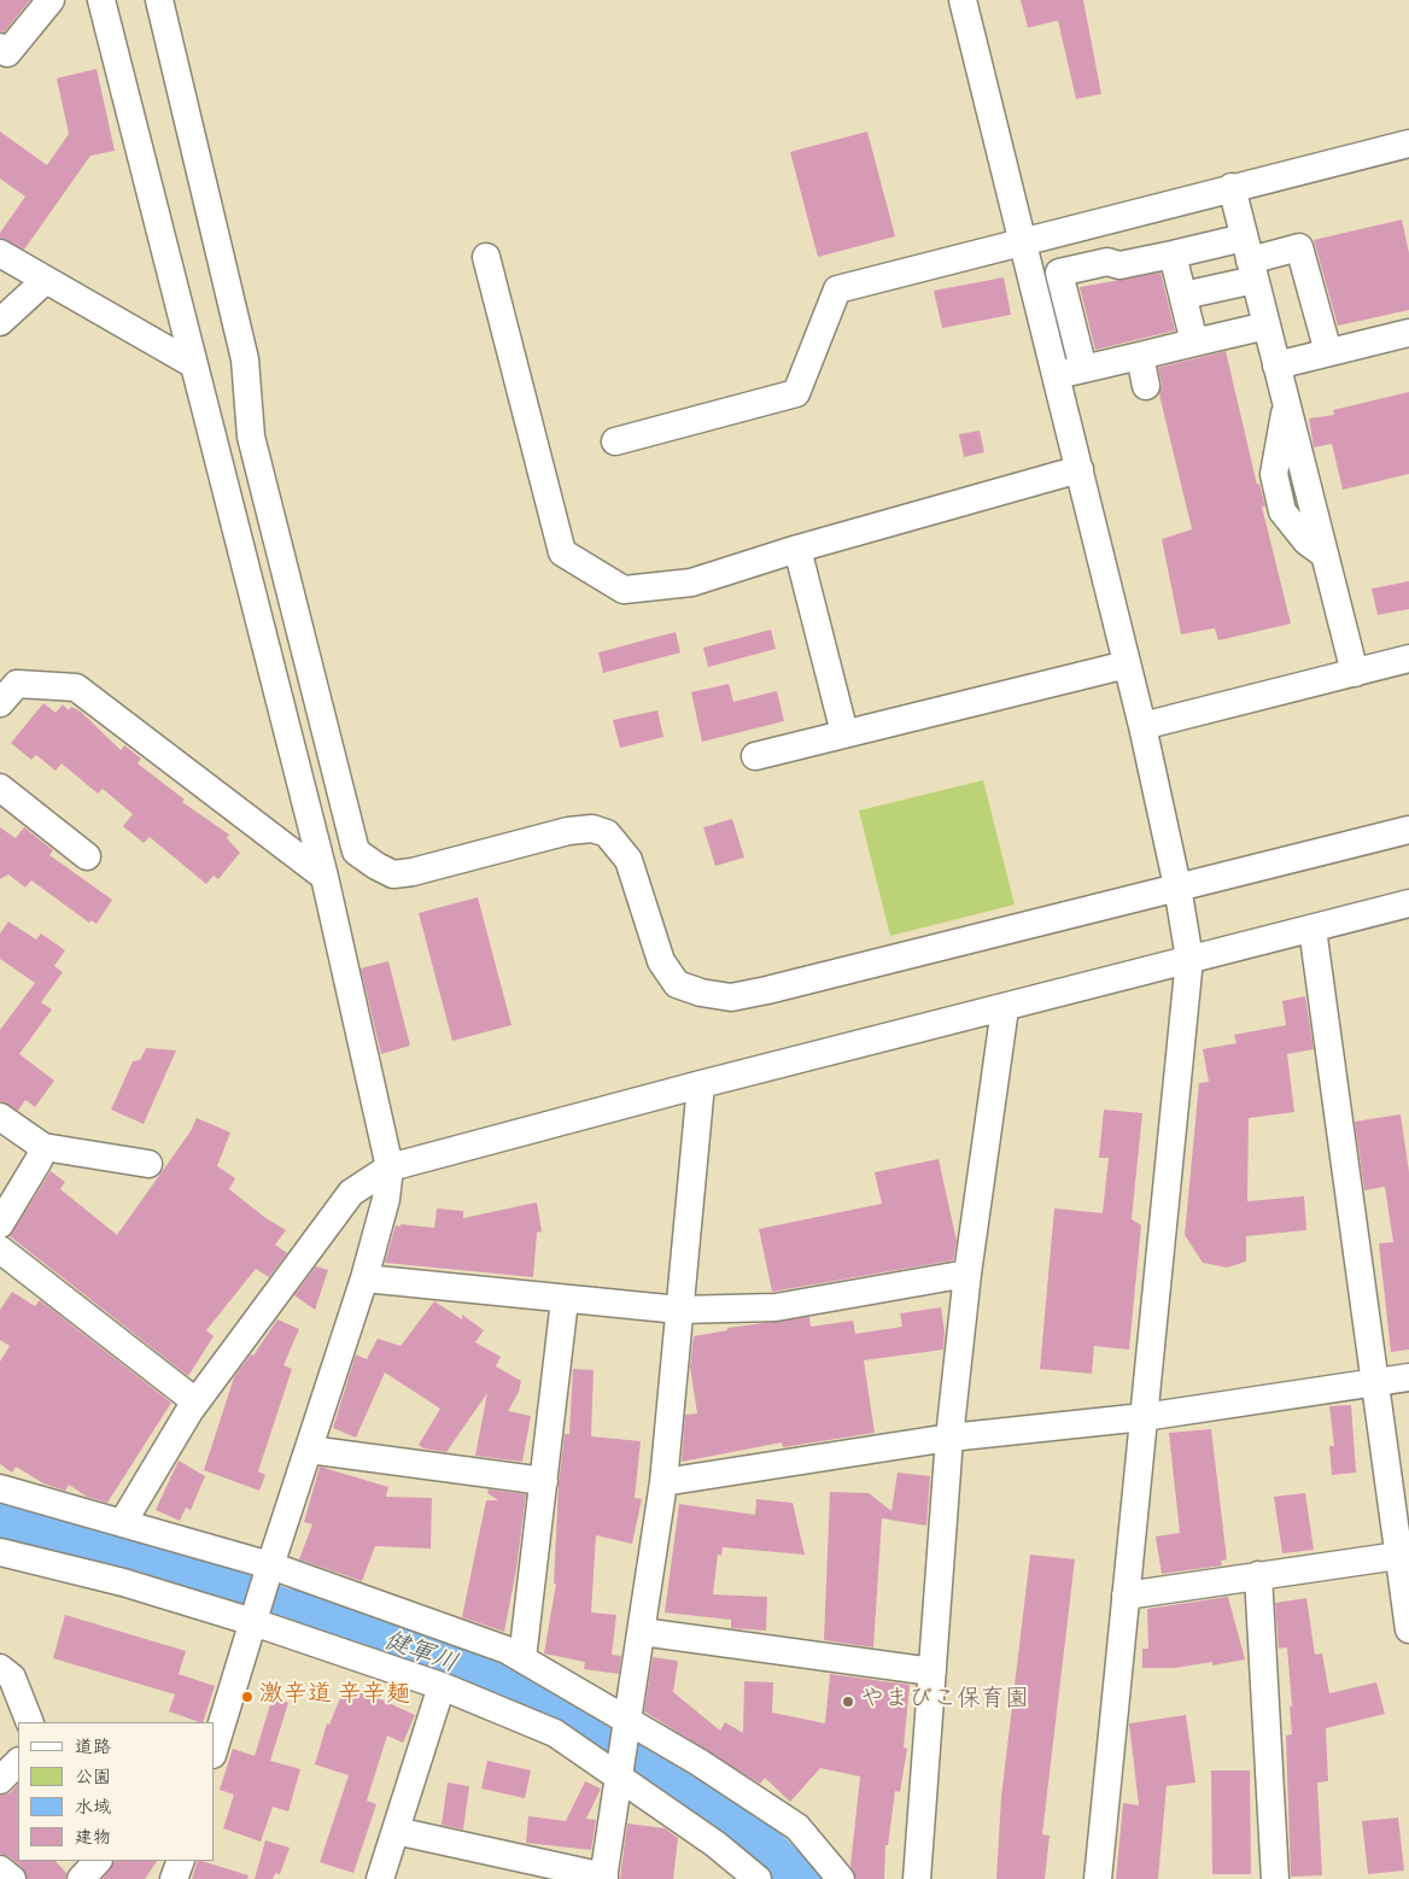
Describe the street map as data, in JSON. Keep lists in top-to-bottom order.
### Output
{
  "water": ["健軍川"],
  "places": ["激辛道 辛辛麺", "やまびこ保育園"],
  "legend": [
    "道路",
    "公園",
    "水域",
    "建物"
  ]
}
